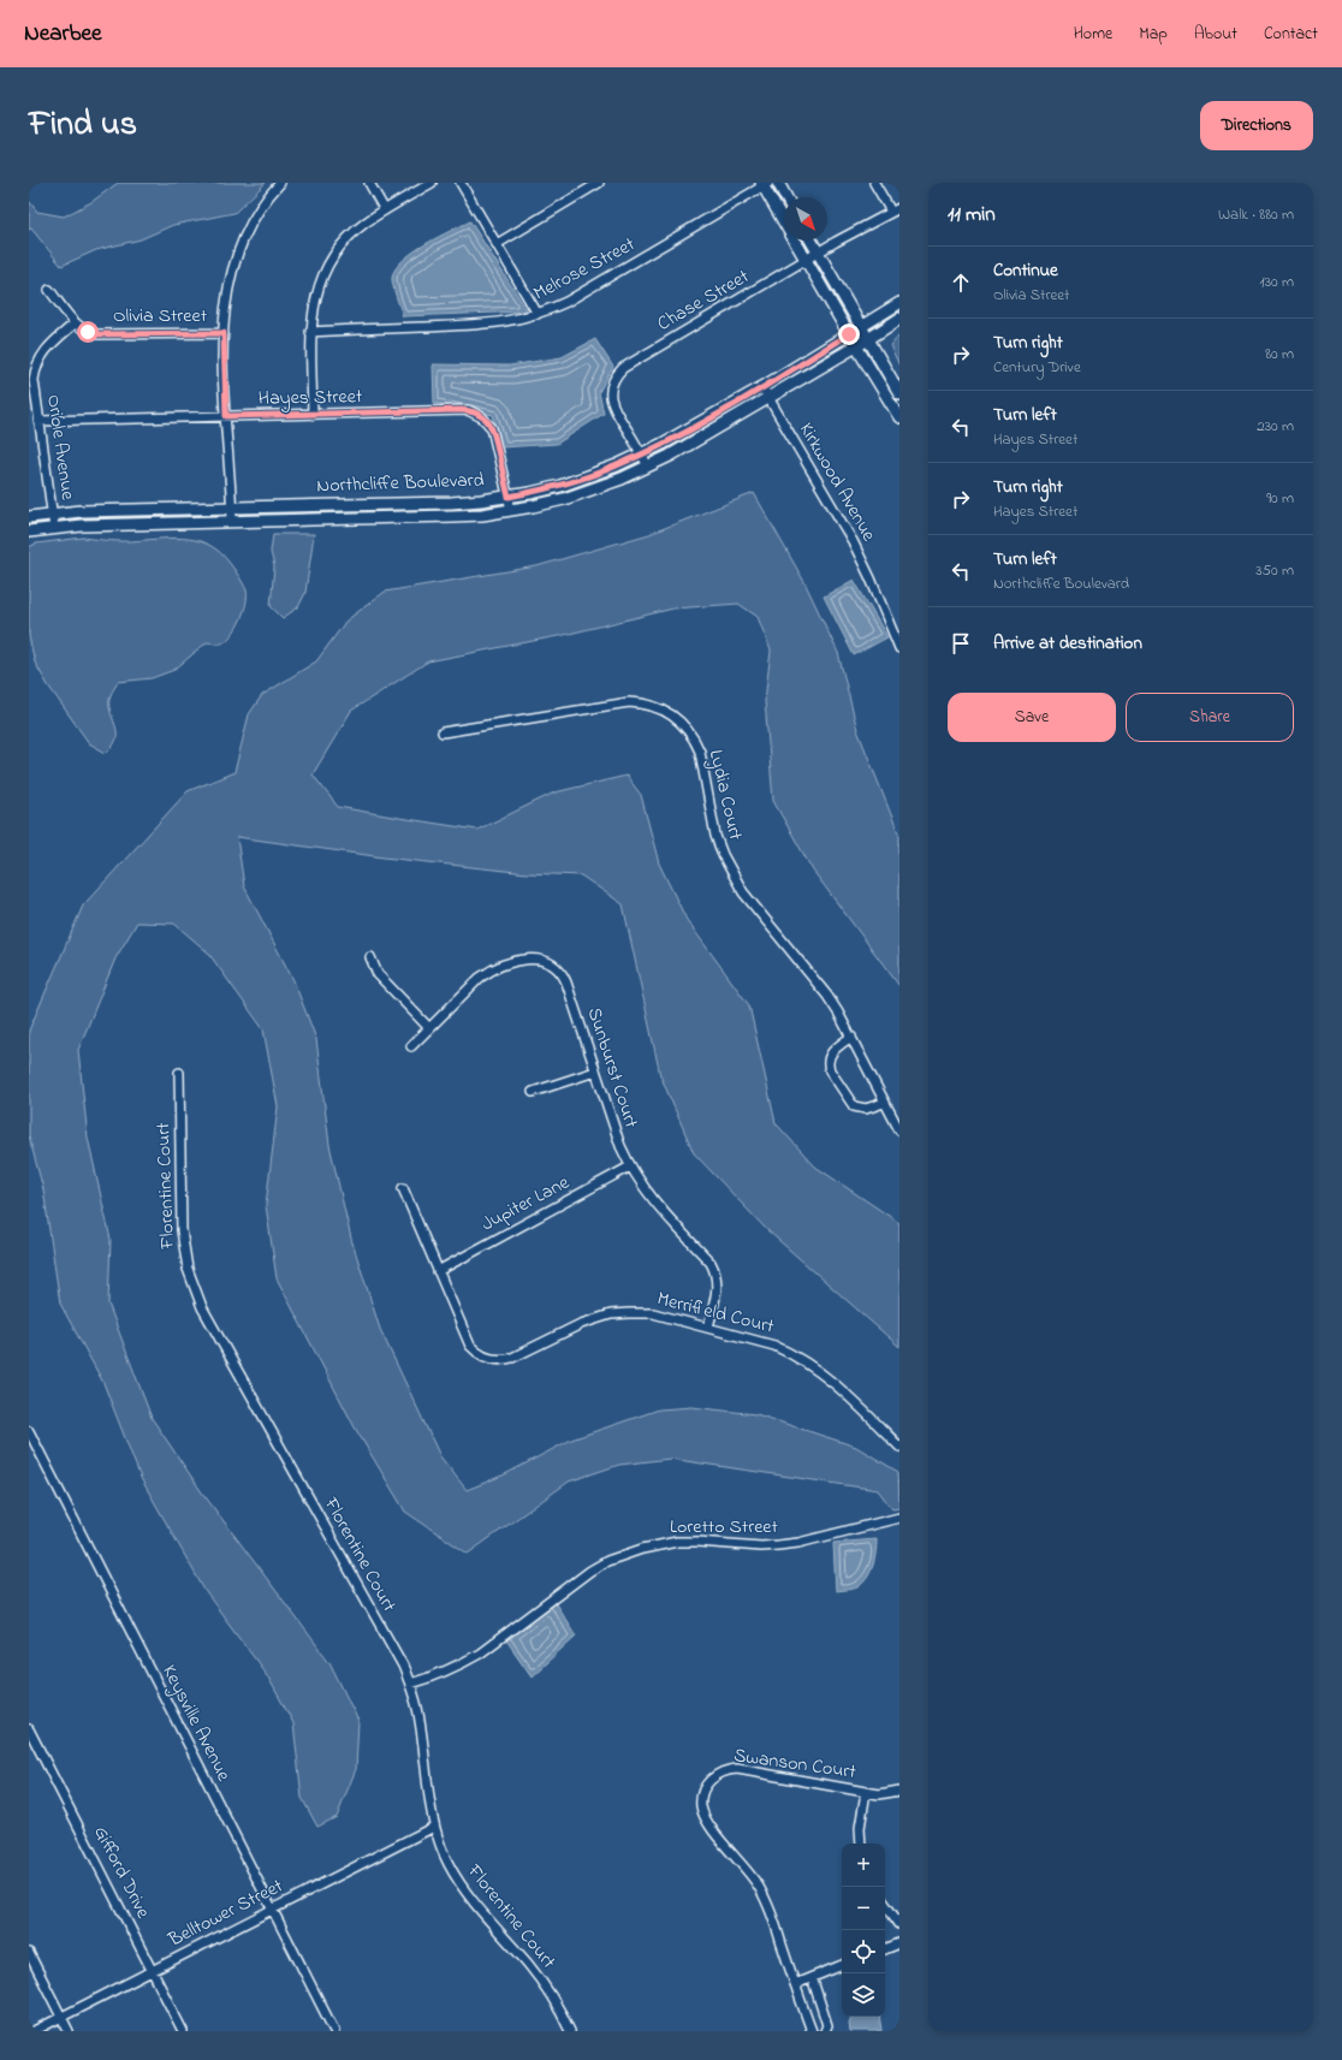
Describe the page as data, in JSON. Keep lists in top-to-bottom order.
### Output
{
  "streets": {
    "main road": ["Northcliffe Boulevard"],
    "street": [
      "Melrose Street",
      "Chase Street",
      "Olivia Street",
      "Hayes Street",
      "Oriole Avenue",
      "Kirkwood Avenue",
      "Lydia Court",
      "Sunburst Court",
      "Florentine Court",
      "Jupiter Lane",
      "Merrifield Court",
      "Loretto Street",
      "Keysville Avenue",
      "Swanson Court",
      "Gifford Drive",
      "Belltower Street"
    ]
  },
  "crossings": [
    ["Chase Street", "Northcliffe Boulevard"],
    ["Olivia Street", "Oriole Avenue"],
    ["Hayes Street", "Oriole Avenue"],
    ["Hayes Street", "Northcliffe Boulevard"],
    ["Oriole Avenue", "Northcliffe Boulevard"],
    ["Kirkwood Avenue", "Northcliffe Boulevard"],
    ["Sunburst Court", "Jupiter Lane"],
    ["Sunburst Court", "Merrifield Court"],
    ["Florentine Court", "Loretto Street"],
    ["Florentine Court", "Belltower Street"],
    ["Jupiter Lane", "Merrifield Court"],
    ["Keysville Avenue", "Belltower Street"],
    ["Gifford Drive", "Belltower Street"]
  ],
  "north": "bottom right",
  "page": {
    "header": "Nearbee",
    "nav": [
      "Home",
      "Map",
      "About",
      "Contact"
    ],
    "title": "Find us",
    "buttons": [
      "Directions",
      ["Save", "Share"]
    ],
    "heading": ["11 min", "Walk · 880 m"],
    "list": [
      ["Continue", "Olivia Street", "130 m"],
      ["Turn right", "Century Drive", "80 m"],
      ["Turn left", "Hayes Street", "230 m"],
      ["Turn right", "Hayes Street", "90 m"],
      ["Turn left", "Northcliffe Boulevard", "350 m"],
      "Arrive at destination"
    ],
    "map_buttons": ["+", "−"]
  }
}
